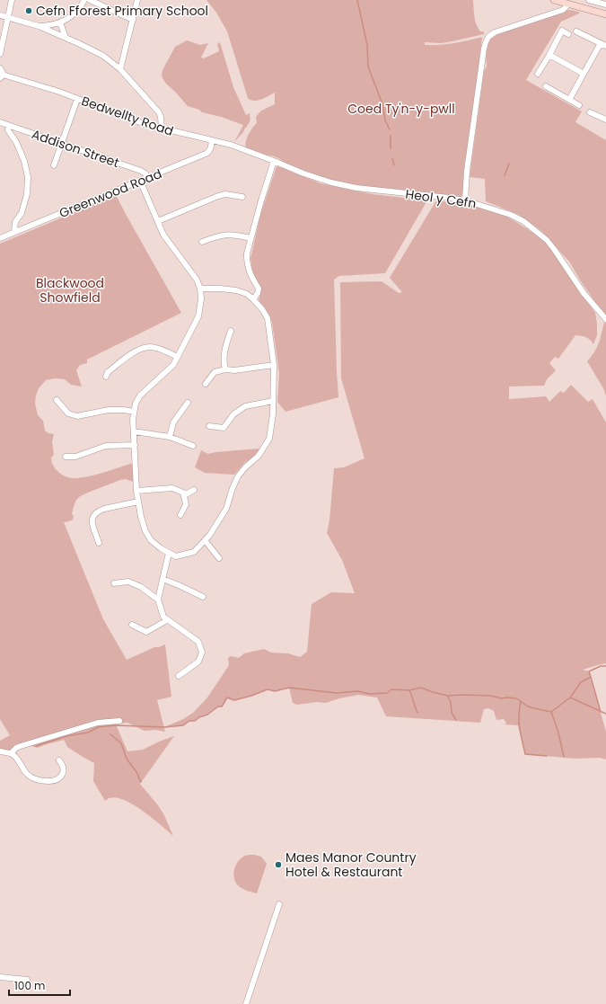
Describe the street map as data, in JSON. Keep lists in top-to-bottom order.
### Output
{
  "streets": {
    "street": [
      "Bedwellty Road",
      "Addison Street",
      "Greenwood Road",
      "Heol y Cefn"
    ]
  },
  "crossings": [
    ["Bedwellty Road", "Greenwood Road"],
    ["Bedwellty Road", "Heol y Cefn"],
    ["Addison Street", "Greenwood Road"]
  ],
  "parks": ["Coed Ty'n-y-pwll", "Blackwood Showfield"],
  "places": ["Cefn Fforest Primary School", "Maes Manor Country Hotel & Restaurant"],
  "scale_bar": "100 m"
}
